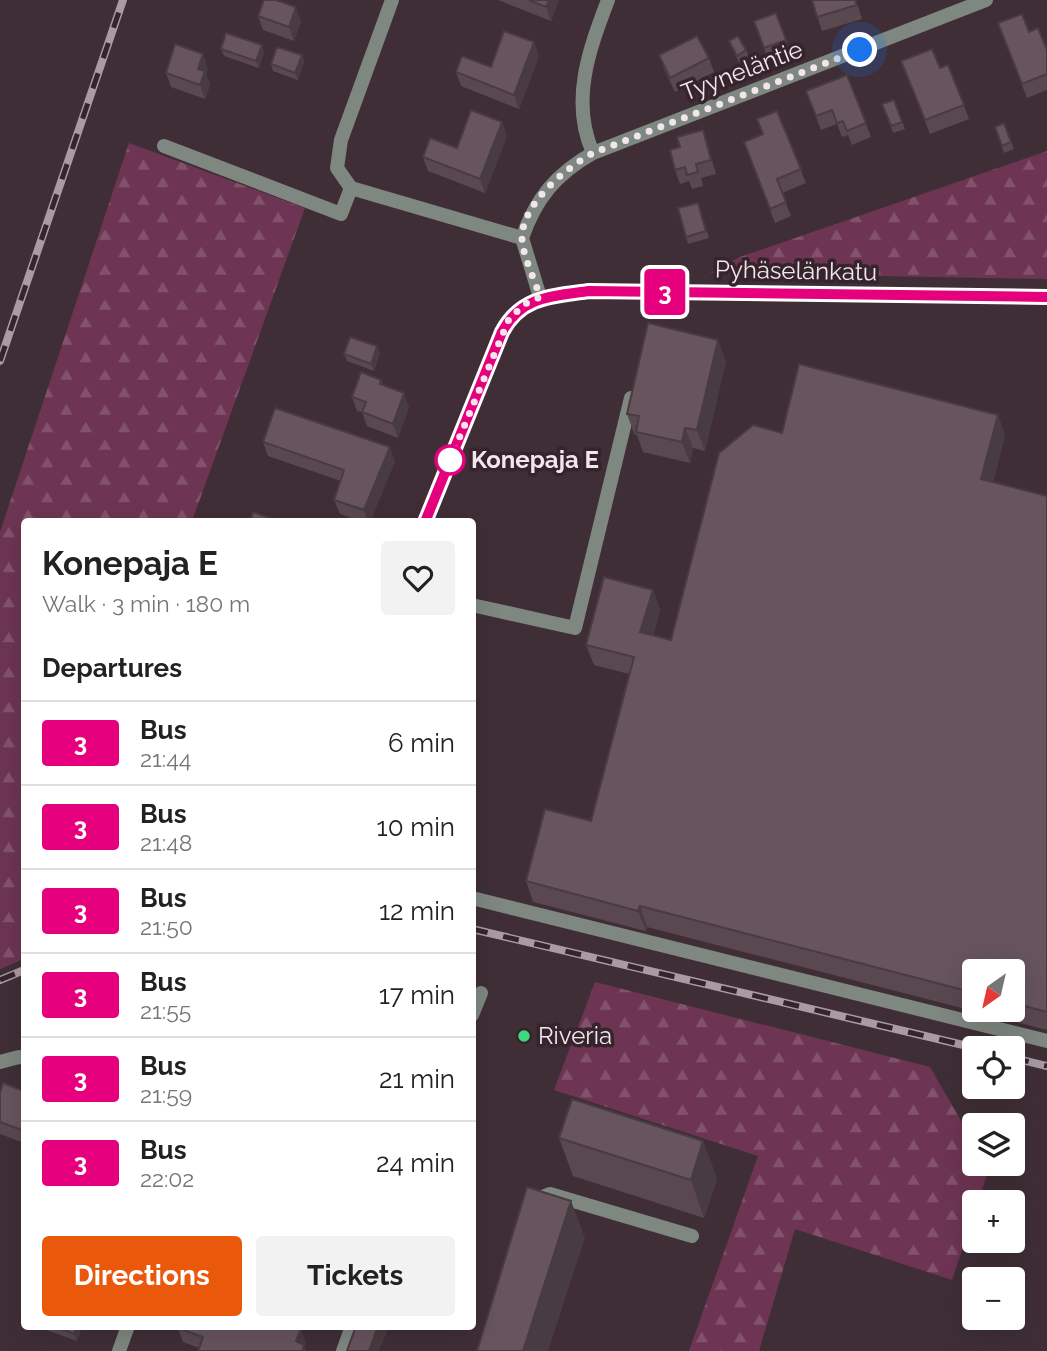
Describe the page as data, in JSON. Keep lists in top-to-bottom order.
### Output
{
  "streets": {
    "street": ["Tyyneläntie", "Pyhäselänkatu"]
  },
  "places": ["Konepaja E", "Riveria"],
  "lines": ["bus line 3"],
  "north": "bottom left",
  "page": {
    "on_map": "3",
    "heading": [
      ["Konepaja E", "Walk · 3 min · 180 m"],
      "Departures"
    ],
    "list": [
      {
        "mark": "3",
        "name": "Bus",
        "note": "21:44",
        "value": "6 min"
      },
      {
        "mark": "3",
        "name": "Bus",
        "note": "21:48",
        "value": "10 min"
      },
      {
        "mark": "3",
        "name": "Bus",
        "note": "21:50",
        "value": "12 min"
      },
      {
        "mark": "3",
        "name": "Bus",
        "note": "21:55",
        "value": "17 min"
      },
      {
        "mark": "3",
        "name": "Bus",
        "note": "21:59",
        "value": "21 min"
      },
      {
        "mark": "3",
        "name": "Bus",
        "note": "22:02",
        "value": "24 min"
      }
    ],
    "map_buttons": ["+", "−"],
    "buttons": ["Directions", "Tickets"]
  }
}
